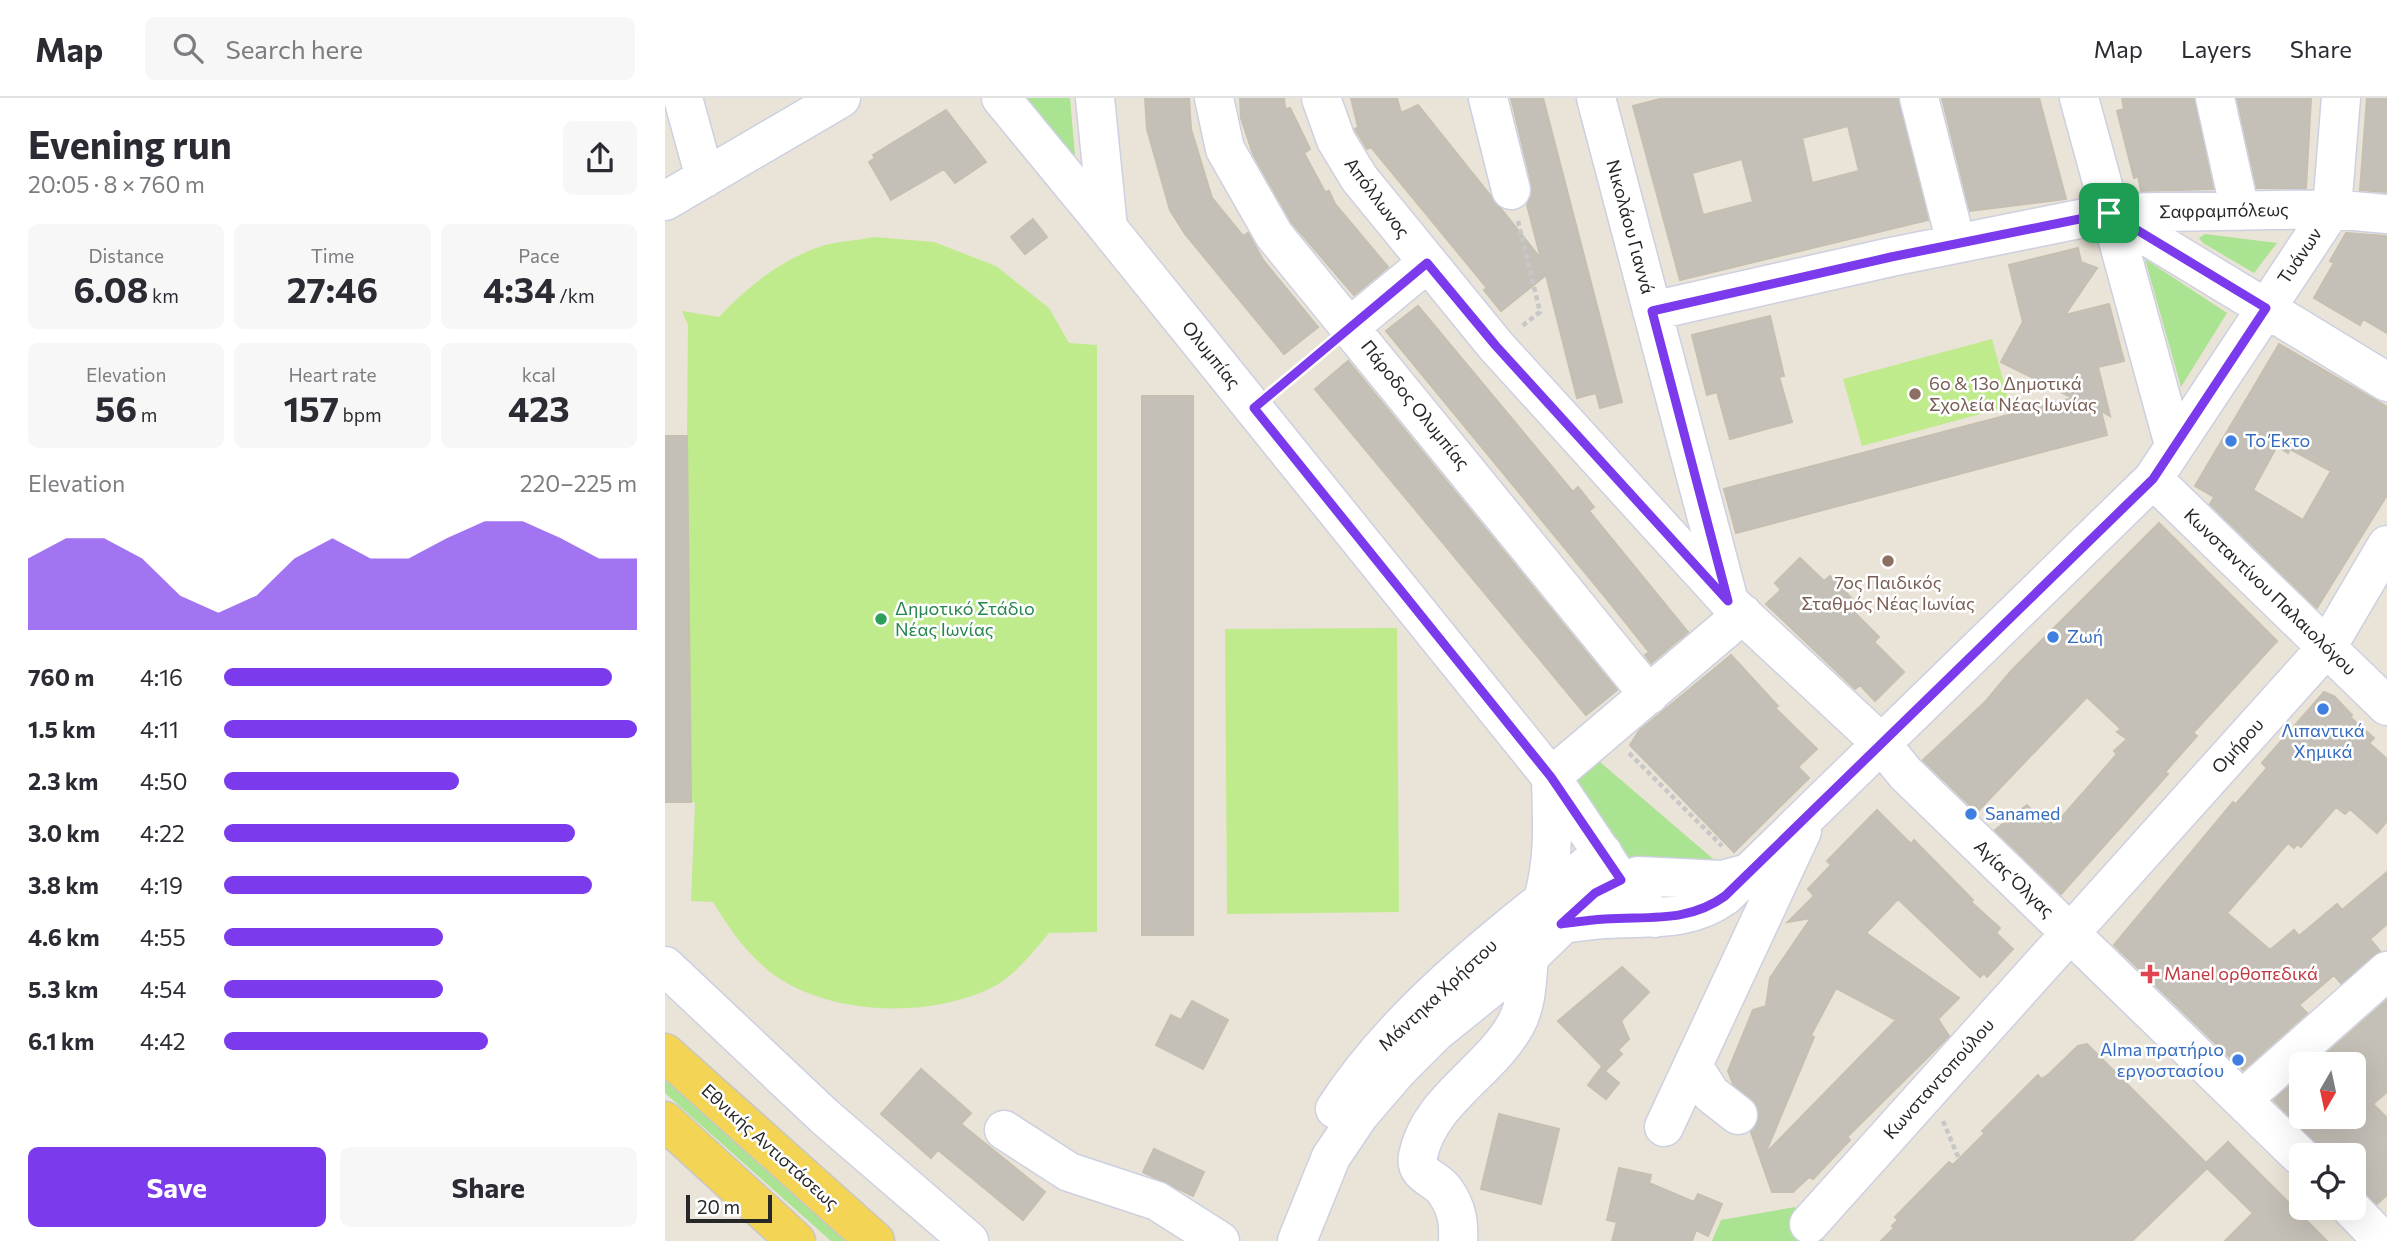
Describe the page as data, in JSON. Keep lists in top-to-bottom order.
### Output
{
  "streets": {
    "main road": ["Εθνικής Αντιστάσεως"],
    "street": [
      "Απόλλωνος",
      "Σαφραμπόλεως",
      "Νικολάου Γιαννά",
      "Τυάνων",
      "Ολυμπίας",
      "Πάροδος Ολυμπίας",
      "Κωνσταντίνου Παλαιολόγου",
      "Ομήρου",
      "Αγίας Όλγας",
      "Μάντηκα Χρήστου",
      "Κωνσταντοπούλου"
    ]
  },
  "crossings": [
    ["Απόλλωνος", "Νικολάου Γιαννά"],
    ["Απόλλωνος", "Αγίας Όλγας"],
    ["Σαφραμπόλεως", "Νικολάου Γιαννά"],
    ["Σαφραμπόλεως", "Τυάνων"],
    ["Νικολάου Γιαννά", "Αγίας Όλγας"],
    ["Τυάνων", "Ολυμπίας"],
    ["Τυάνων", "Κωνσταντίνου Παλαιολόγου"],
    ["Τυάνων", "Αγίας Όλγας"],
    ["Τυάνων", "Μάντηκα Χρήστου"],
    ["Ολυμπίας", "Μάντηκα Χρήστου"],
    ["Κωνσταντίνου Παλαιολόγου", "Ομήρου"],
    ["Ομήρου", "Αγίας Όλγας"],
    ["Ομήρου", "Κωνσταντοπούλου"],
    ["Αγίας Όλγας", "Κωνσταντοπούλου"]
  ],
  "places": {
    "other": [
      "6ο & 13ο Δημοτικά Σχολεία Νέας Ιωνίας",
      "Το Έκτο",
      "7ος Παιδικός Σταθμός Νέας Ιωνίας",
      "Δημοτικό Στάδιο Νέας Ιωνίας",
      "Ζωή",
      "Λιπαντικά Χημικά",
      "Sanamed",
      "Alma πρατήριο εργοστασίου"
    ],
    "health": ["Manel ορθοπεδικά"]
  },
  "scale_bar": "20 m",
  "north": "bottom",
  "page": {
    "header": "Map",
    "search": "Search here",
    "nav": ["Map", "Layers", "Share"],
    "heading": ["Evening run", "20:05 · 8 × 760 m"],
    "stats": [
      ["Distance", "6.08 km"],
      ["Time", "27:46"],
      ["Pace", "4:34 /km"],
      ["Elevation", "56 m"],
      ["Heart rate", "157 bpm"],
      ["kcal", "423"]
    ],
    "chart": ["Elevation", "220–225 m"],
    "list": [
      {
        "name": "760 m",
        "note": "4:16"
      },
      {
        "name": "1.5 km",
        "note": "4:11"
      },
      {
        "name": "2.3 km",
        "note": "4:50"
      },
      {
        "name": "3.0 km",
        "note": "4:22"
      },
      {
        "name": "3.8 km",
        "note": "4:19"
      },
      {
        "name": "4.6 km",
        "note": "4:55"
      },
      {
        "name": "5.3 km",
        "note": "4:54"
      },
      {
        "name": "6.1 km",
        "note": "4:42"
      }
    ],
    "buttons": ["Save", "Share"],
    "scale": "20 m"
  }
}
